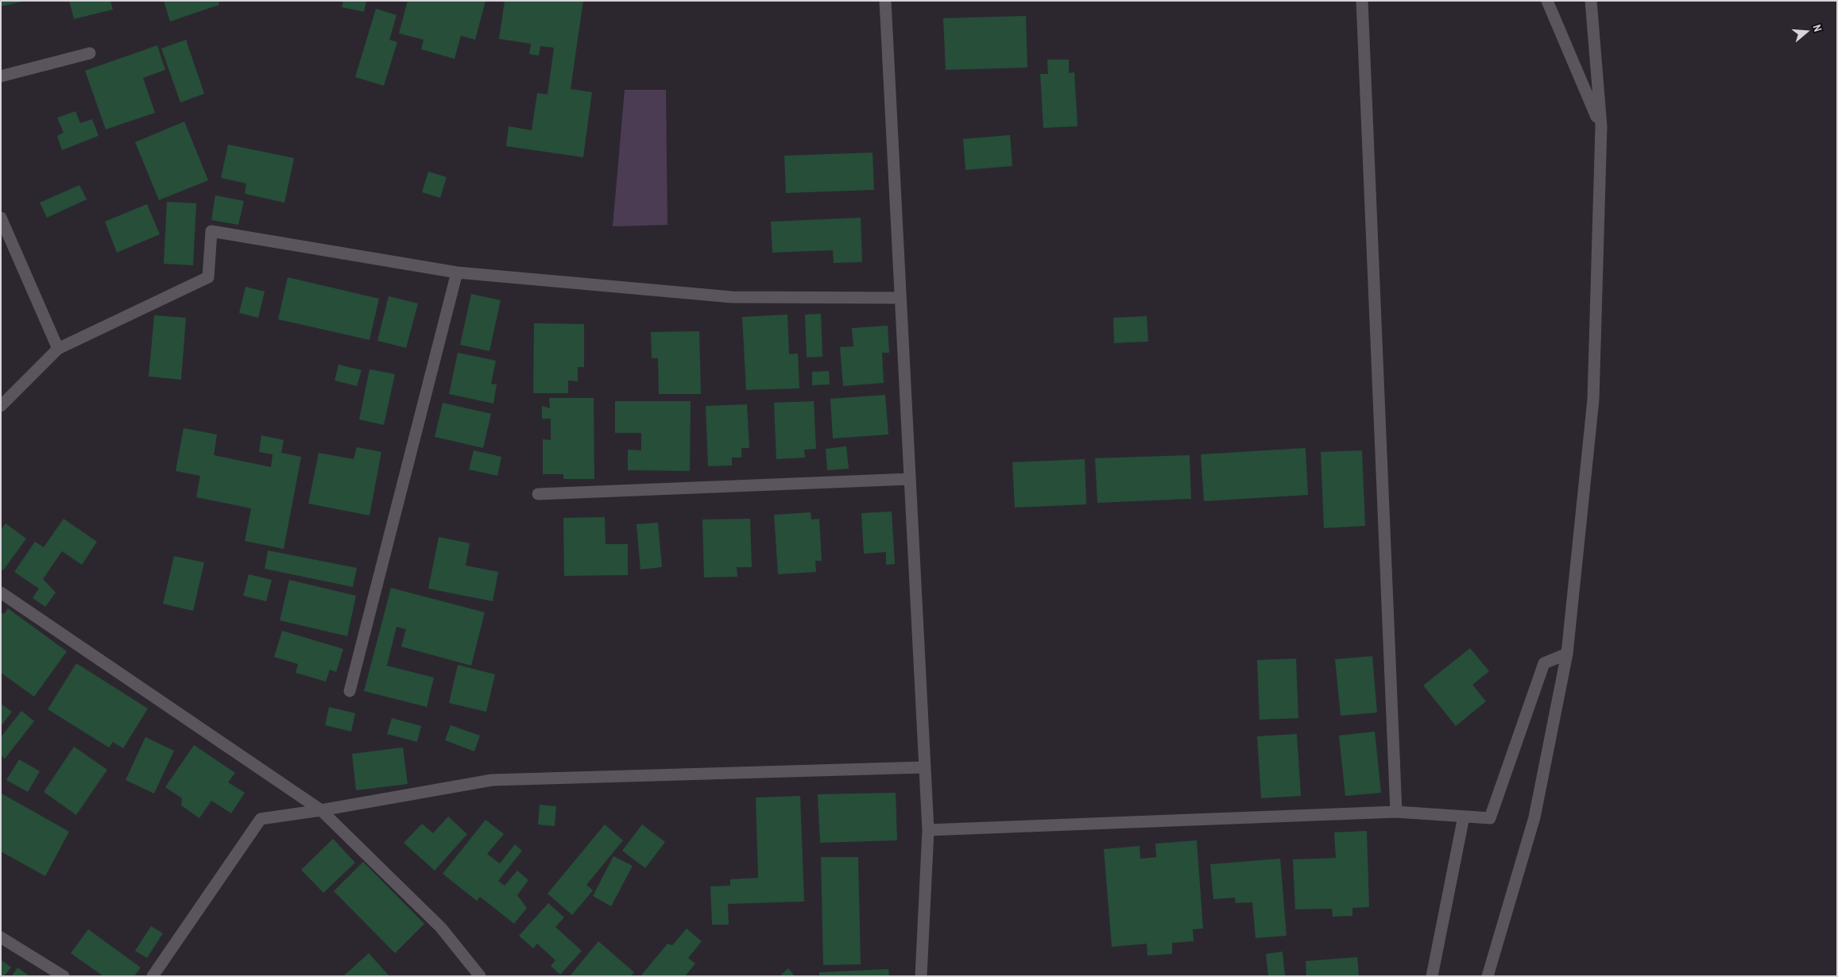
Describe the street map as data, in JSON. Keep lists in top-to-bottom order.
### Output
{
  "north": "right"
}
